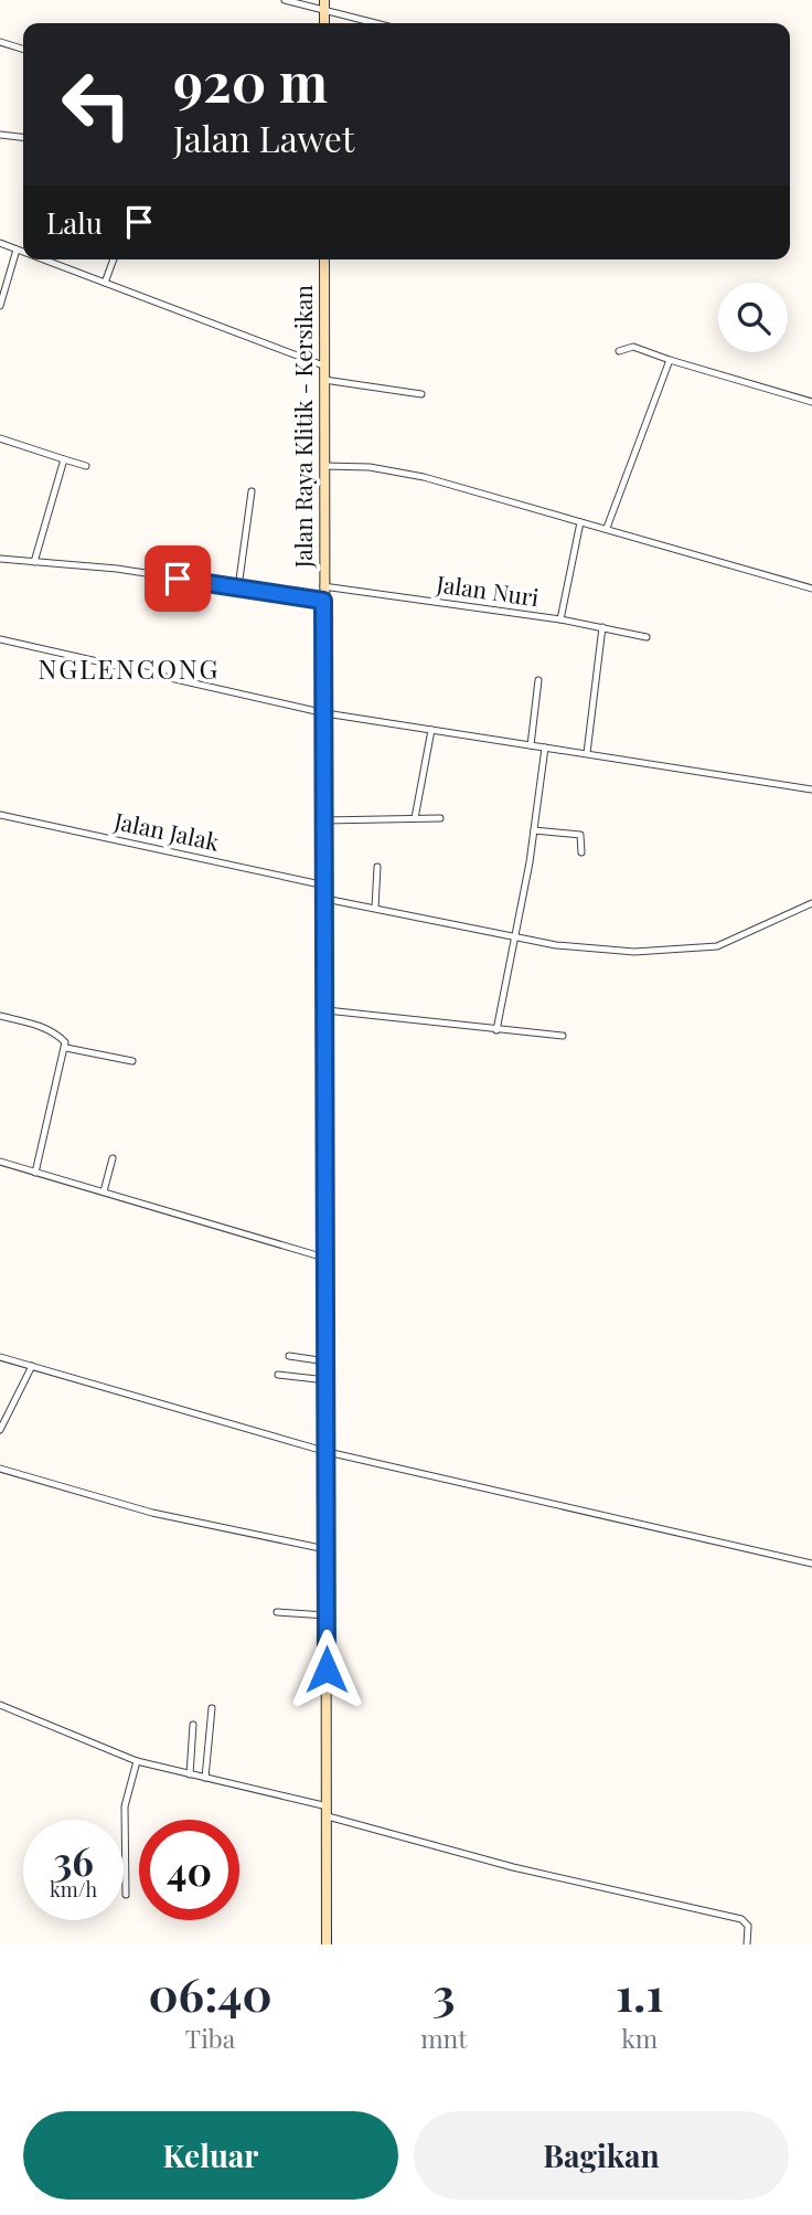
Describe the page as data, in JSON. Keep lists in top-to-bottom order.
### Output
{
  "streets": {
    "street": ["Jalan Raya Klitik - Kersikan", "Jalan Nuri", "Jalan Jalak"]
  },
  "crossings": [
    ["Jalan Raya Klitik - Kersikan", "Jalan Nuri"],
    ["Jalan Raya Klitik - Kersikan", "Jalan Jalak"]
  ],
  "districts": ["NGLENCONG"],
  "page": {
    "turn": ["920 m", "Jalan Lawet"],
    "then": "Lalu",
    "speed": "36 km/h",
    "limit": "40",
    "eta": [
      "06:40",
      "Tiba",
      "3",
      "mnt",
      "1.1",
      "km"
    ],
    "buttons": ["Keluar", "Bagikan"]
  }
}
